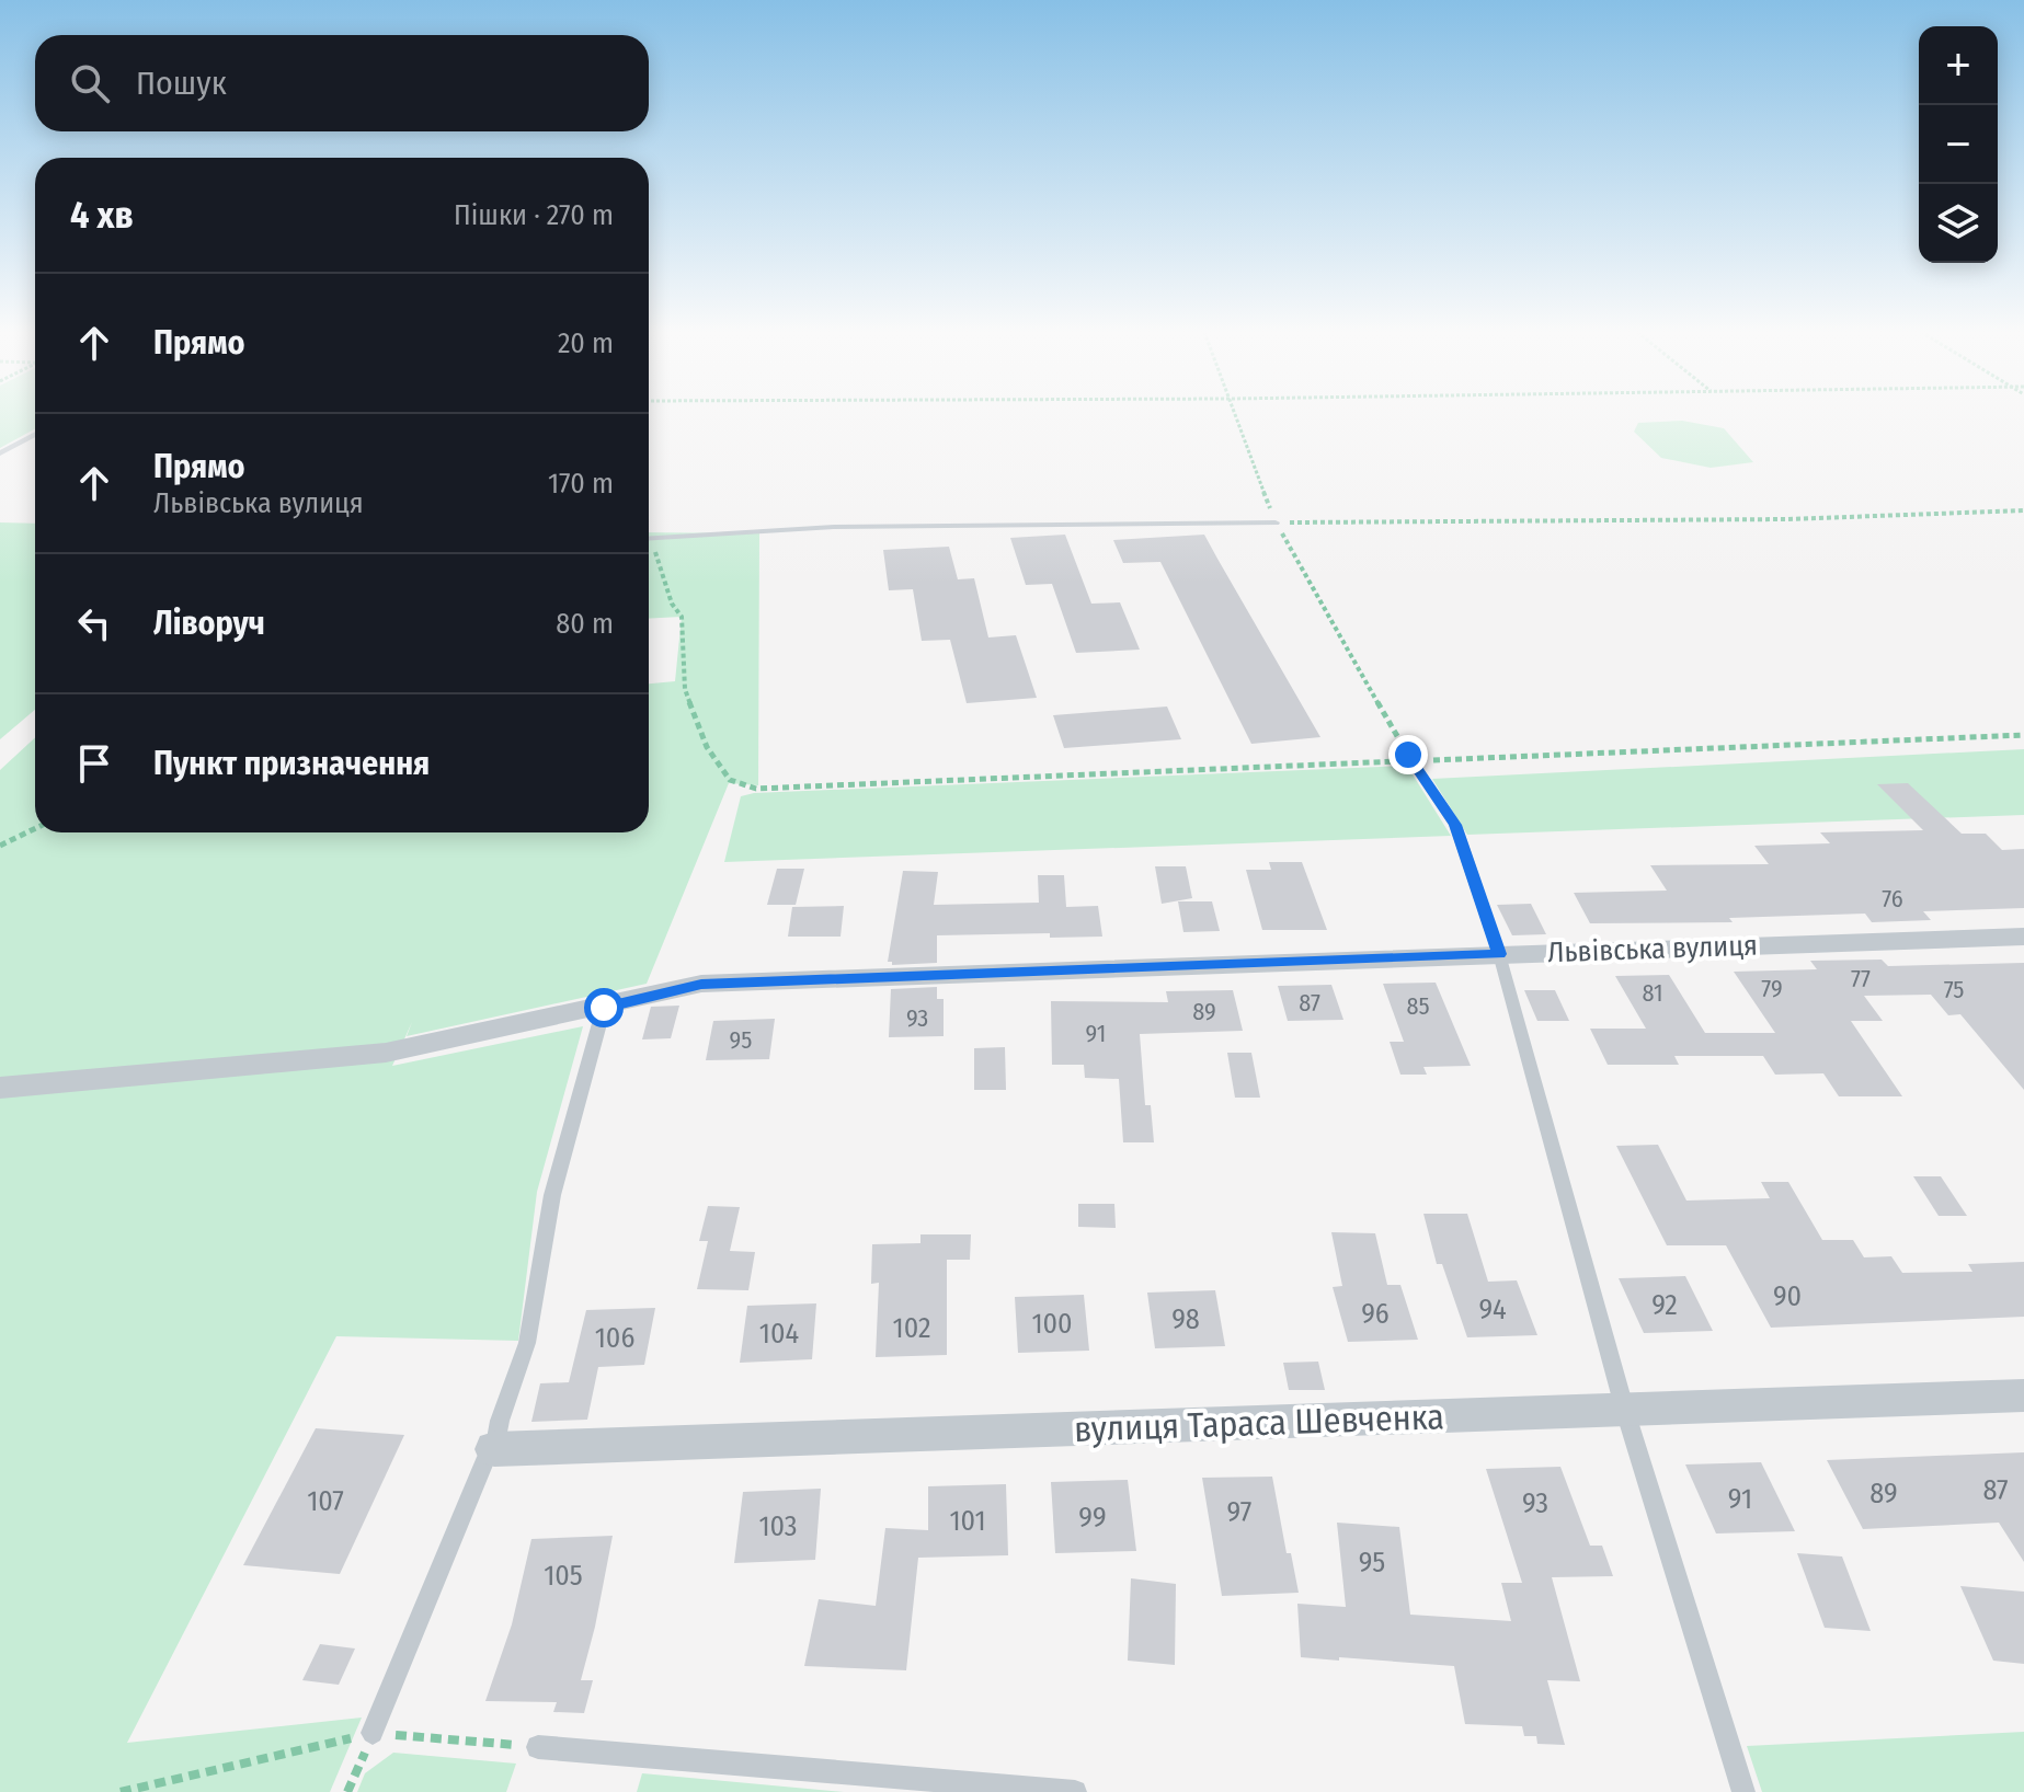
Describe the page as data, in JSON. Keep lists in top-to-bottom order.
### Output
{
  "streets": {
    "street": ["Львівська вулиця", "вулиця Тараса Шевченка"]
  },
  "house_numbers": [
    "76",
    "77",
    "79",
    "75",
    "81",
    "87",
    "85",
    "89",
    "93",
    "91",
    "95",
    "90",
    "92",
    "94",
    "96",
    "98",
    "100",
    "102",
    "104",
    "106",
    "87",
    "89",
    "91",
    "107",
    "93",
    "97",
    "99",
    "101",
    "103",
    "95",
    "105"
  ],
  "page": {
    "map_buttons": ["+", "−"],
    "search": "Пошук",
    "heading": ["4 хв", "Пішки · 270 m"],
    "list": [
      ["Прямо", "20 m"],
      ["Прямо", "Львівська вулиця", "170 m"],
      ["Ліворуч", "80 m"],
      "Пункт призначення"
    ]
  }
}
